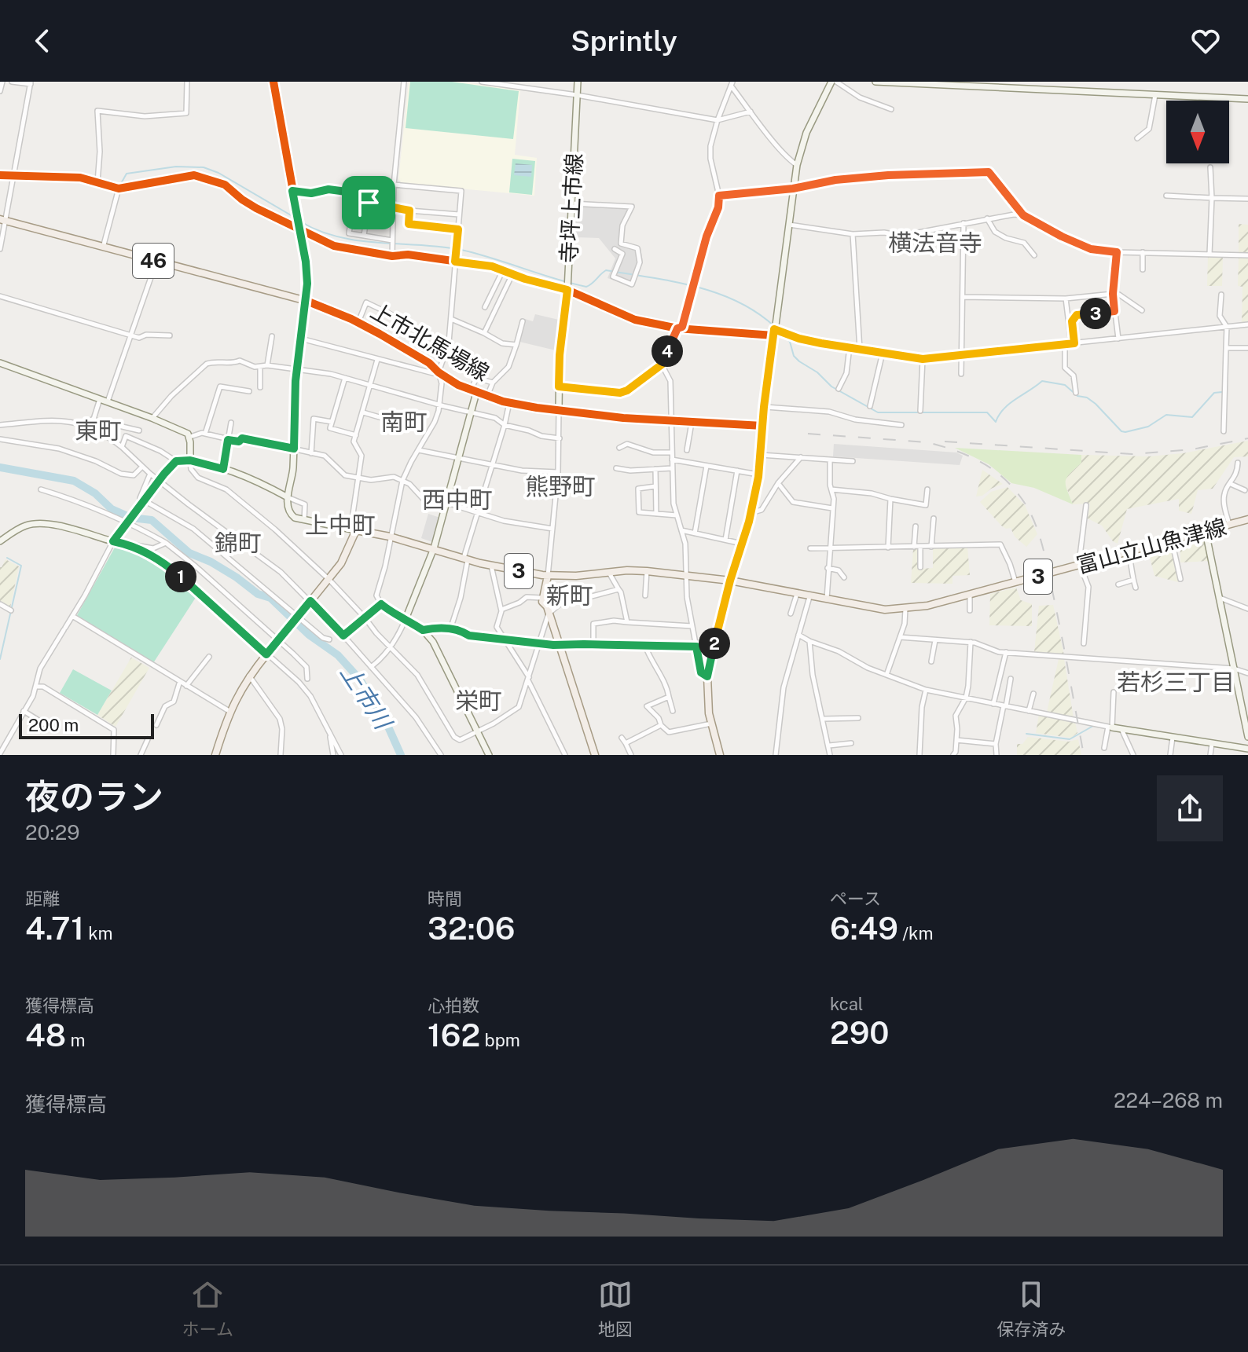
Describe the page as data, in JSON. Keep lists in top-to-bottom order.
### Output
{
  "streets": {
    "main road": [
      "寺坪上市線",
      "46",
      "上市北馬場線",
      "富山立山魚津線",
      "3"
    ]
  },
  "crossings": [
    ["寺坪上市線", "上市北馬場線"]
  ],
  "districts": [
    "横法音寺",
    "南町",
    "東町",
    "熊野町",
    "西中町",
    "上中町",
    "錦町",
    "新町",
    "若杉三丁目",
    "栄町"
  ],
  "water": ["上市川"],
  "scale_bar": "200 m",
  "north": "bottom",
  "page": {
    "header": "Sprintly",
    "pins": [
      "3",
      "4",
      "1",
      "2"
    ],
    "scale": "200 m",
    "heading": ["夜のラン", "20:29"],
    "stats": [
      ["距離", "4.71 km"],
      ["時間", "32:06"],
      ["ペース", "6:49 /km"],
      ["獲得標高", "48 m"],
      ["心拍数", "162 bpm"],
      ["kcal", "290"]
    ],
    "chart": ["獲得標高", "224–268 m"],
    "tabs": ["ホーム", "地図", "保存済み"]
  }
}
